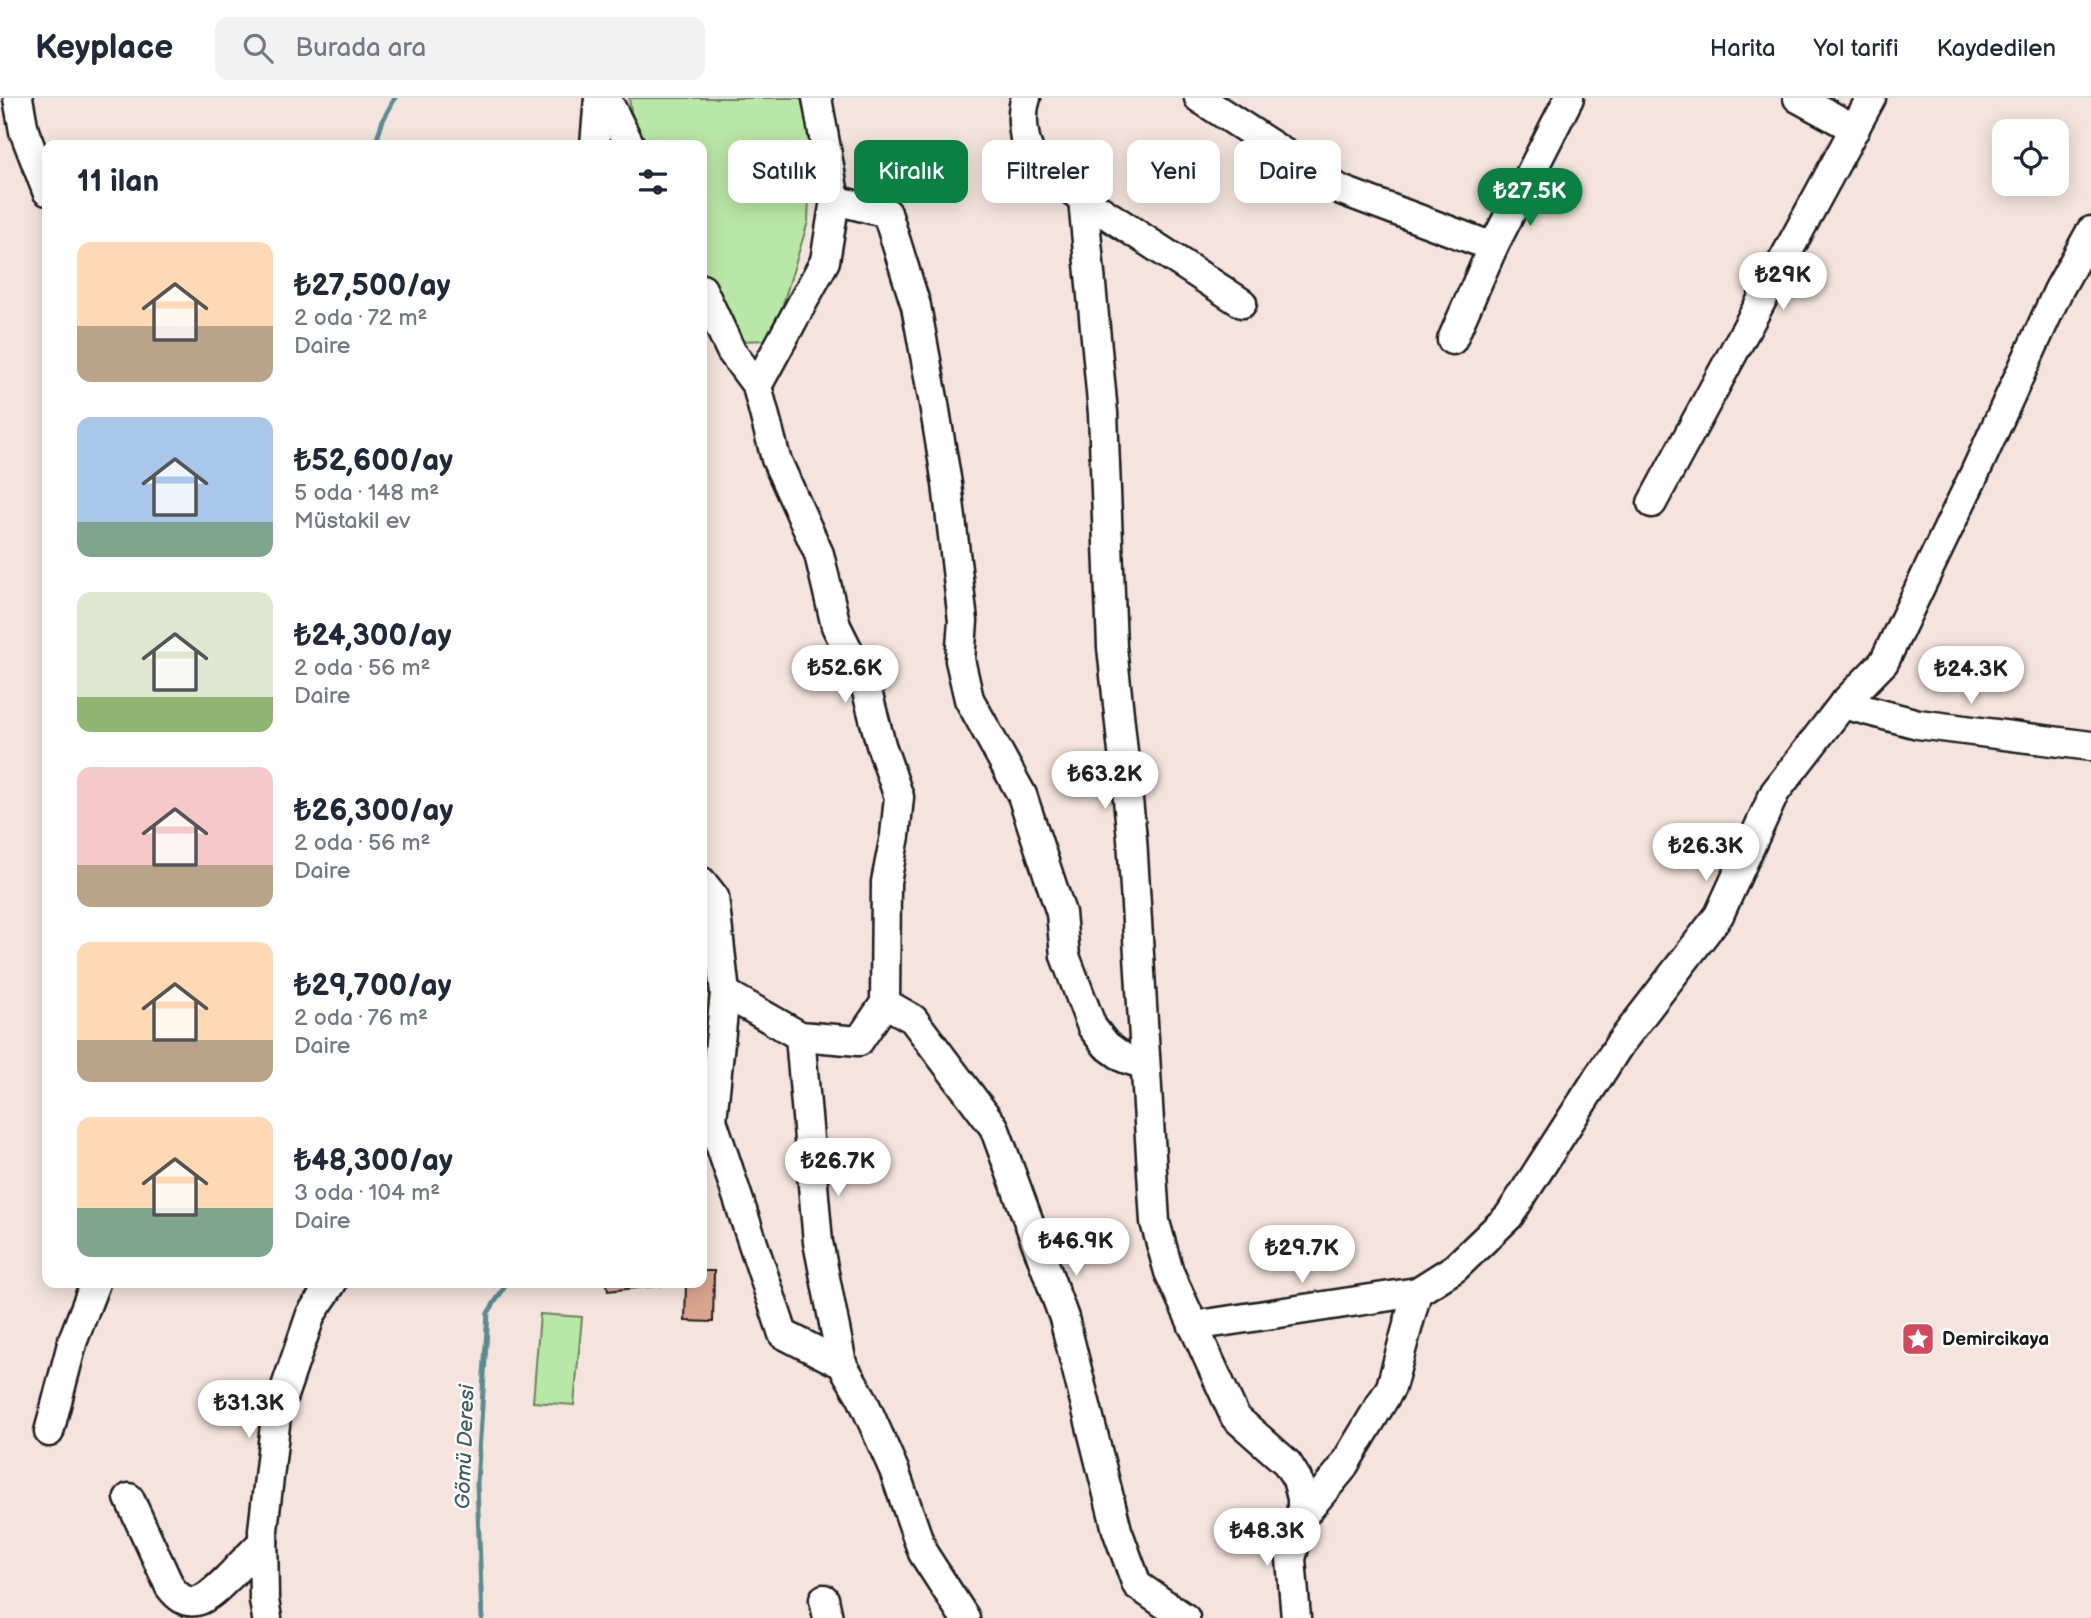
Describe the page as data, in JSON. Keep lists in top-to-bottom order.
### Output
{
  "water": ["Gömü Deresi"],
  "places": {
    "place": ["Demircikaya"]
  },
  "page": {
    "header": "Keyplace",
    "search": "Burada ara",
    "nav": ["Harita", "Yol tarifi", "Kaydedilen"],
    "chip": [
      "Satılık",
      "Kiralık",
      "Filtreler",
      "Yeni",
      "Daire"
    ],
    "heading": "11 ilan",
    "price": [
      "₺27.5K",
      "₺29K",
      "₺52.6K",
      "₺24.3K",
      "₺63.2K",
      "₺26.3K",
      "₺26.7K",
      "₺46.9K",
      "₺29.7K",
      "₺31.3K",
      "₺48.3K"
    ],
    "list": [
      {
        "name": "₺27,500/ay",
        "note": "2 oda · 72 m² · Daire"
      },
      {
        "name": "₺52,600/ay",
        "note": "5 oda · 148 m² · Müstakil ev"
      },
      {
        "name": "₺24,300/ay",
        "note": "2 oda · 56 m² · Daire"
      },
      {
        "name": "₺26,300/ay",
        "note": "2 oda · 56 m² · Daire"
      },
      {
        "name": "₺29,700/ay",
        "note": "2 oda · 76 m² · Daire"
      },
      {
        "name": "₺48,300/ay",
        "note": "3 oda · 104 m² · Daire"
      }
    ]
  }
}
